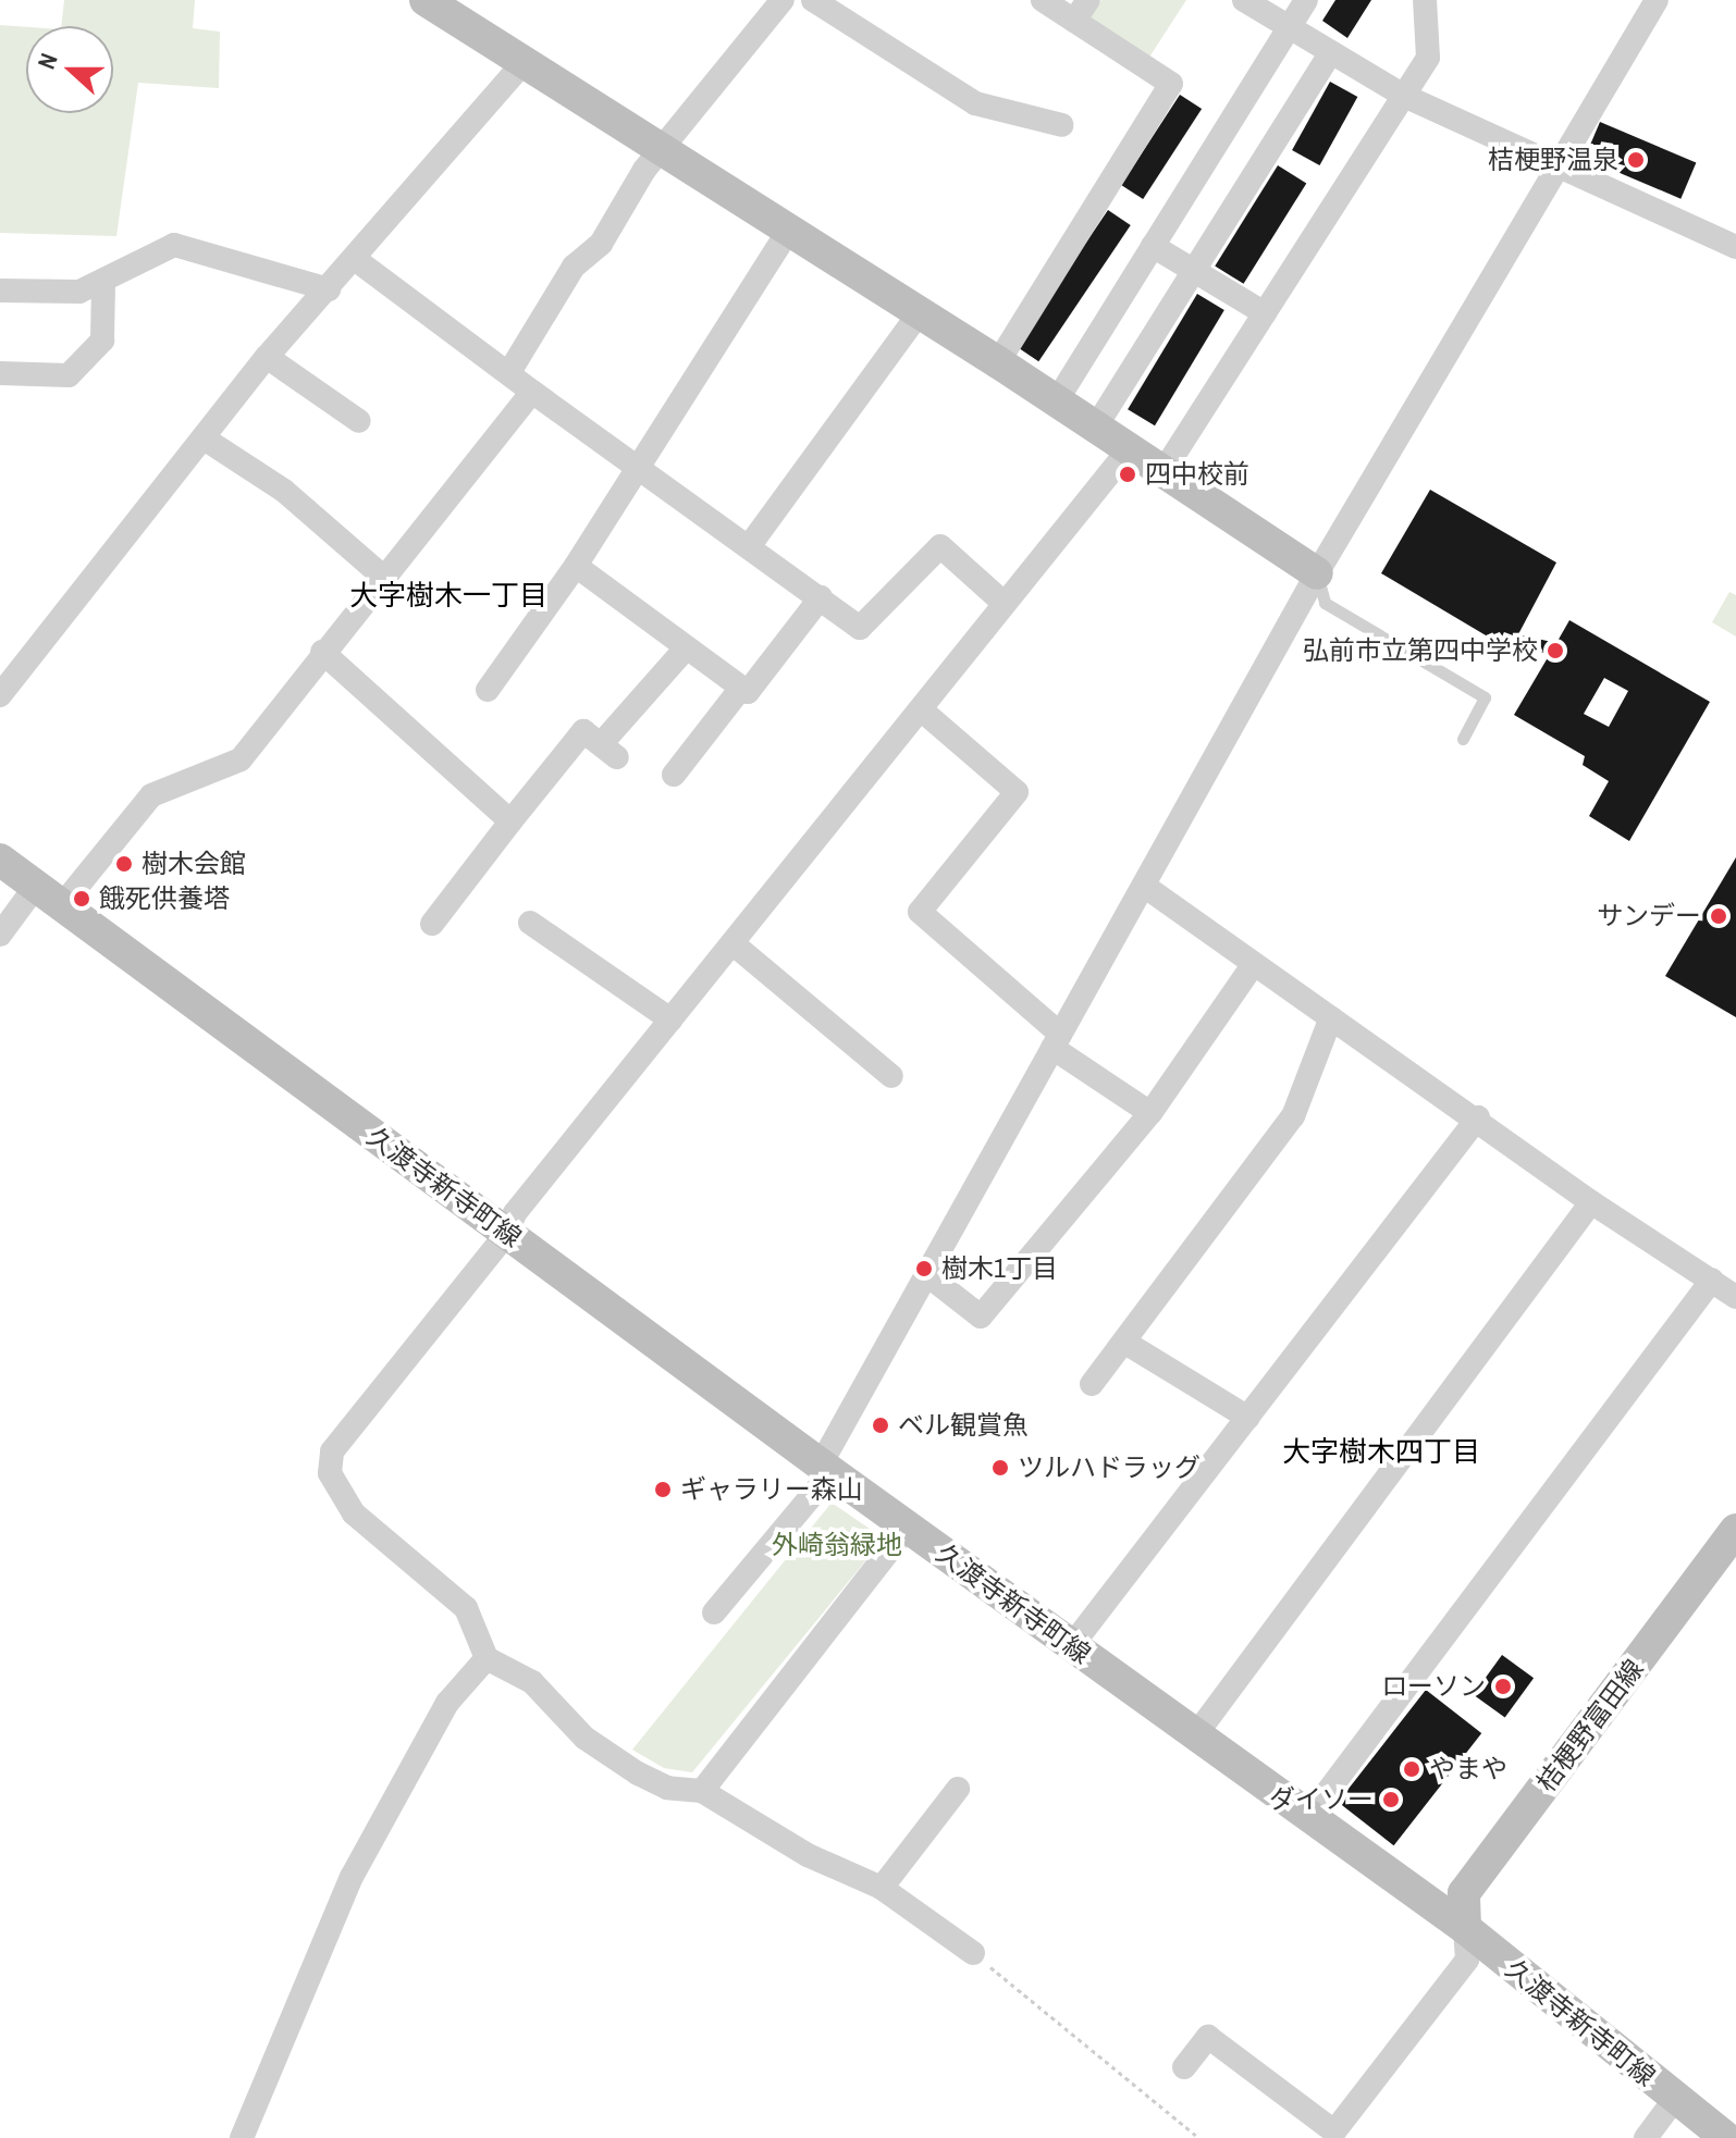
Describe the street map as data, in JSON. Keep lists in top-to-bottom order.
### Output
{
  "streets": {
    "main road": ["久渡寺新寺町線", "桔梗野富田線"]
  },
  "crossings": [
    ["久渡寺新寺町線", "桔梗野富田線"]
  ],
  "districts": ["大字樹木一丁目", "大字樹木四丁目"],
  "parks": ["外崎翁緑地"],
  "places": [
    "桔梗野温泉",
    "四中校前",
    "弘前市立第四中学校",
    "樹木会館",
    "餓死供養塔",
    "サンデー",
    "樹木1丁目",
    "ベル観賞魚",
    "ツルハドラッグ",
    "ギャラリー森山",
    "ローソン",
    "やまや",
    "ダイソー"
  ],
  "north": "left"
}
